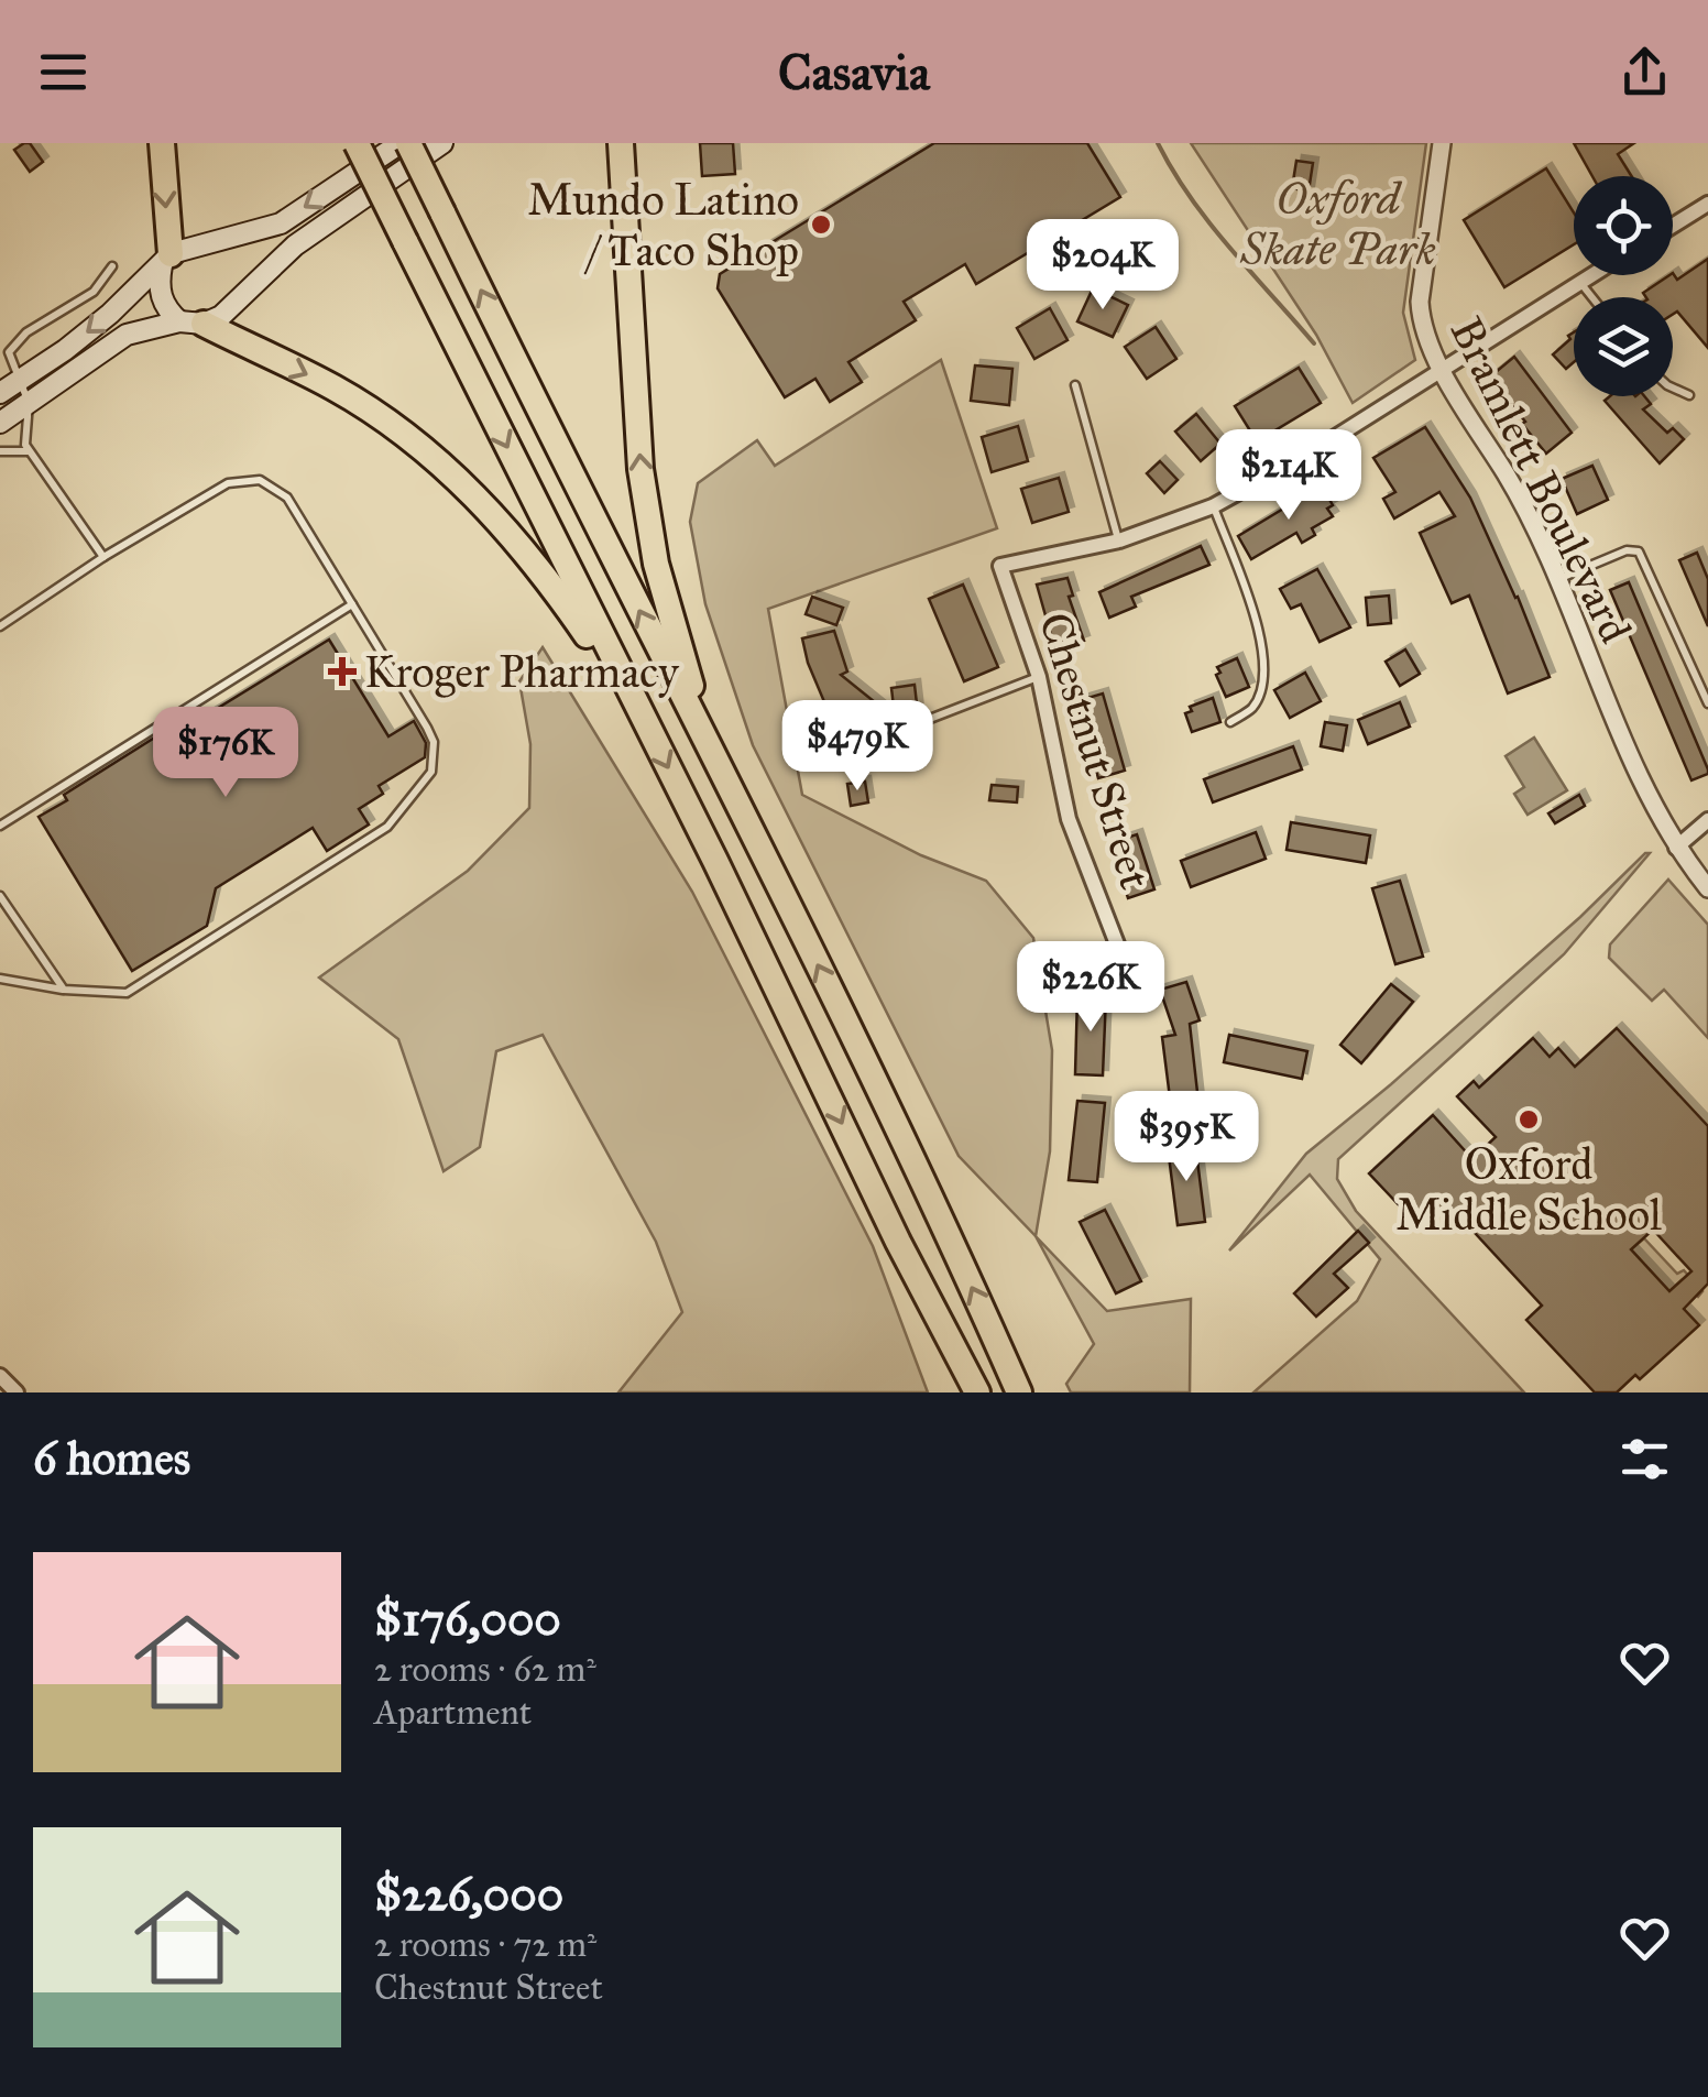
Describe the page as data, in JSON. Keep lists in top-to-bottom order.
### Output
{
  "streets": {
    "street": ["Bramlett Boulevard", "Chestnut Street"]
  },
  "parks": ["Oxford Skate Park"],
  "places": {
    "other": ["Mundo Latino / Taco Shop", "Oxford Middle School"],
    "health": ["Kroger Pharmacy"]
  },
  "page": {
    "header": "Casavia",
    "price": [
      "$204K",
      "$214K",
      "$479K",
      "$176K",
      "$226K",
      "$395K"
    ],
    "heading": "6 homes",
    "list": [
      {
        "name": "$176,000",
        "note": "2 rooms · 62 m² · Apartment"
      },
      {
        "name": "$226,000",
        "note": "2 rooms · 72 m² · Chestnut Street"
      }
    ]
  }
}
